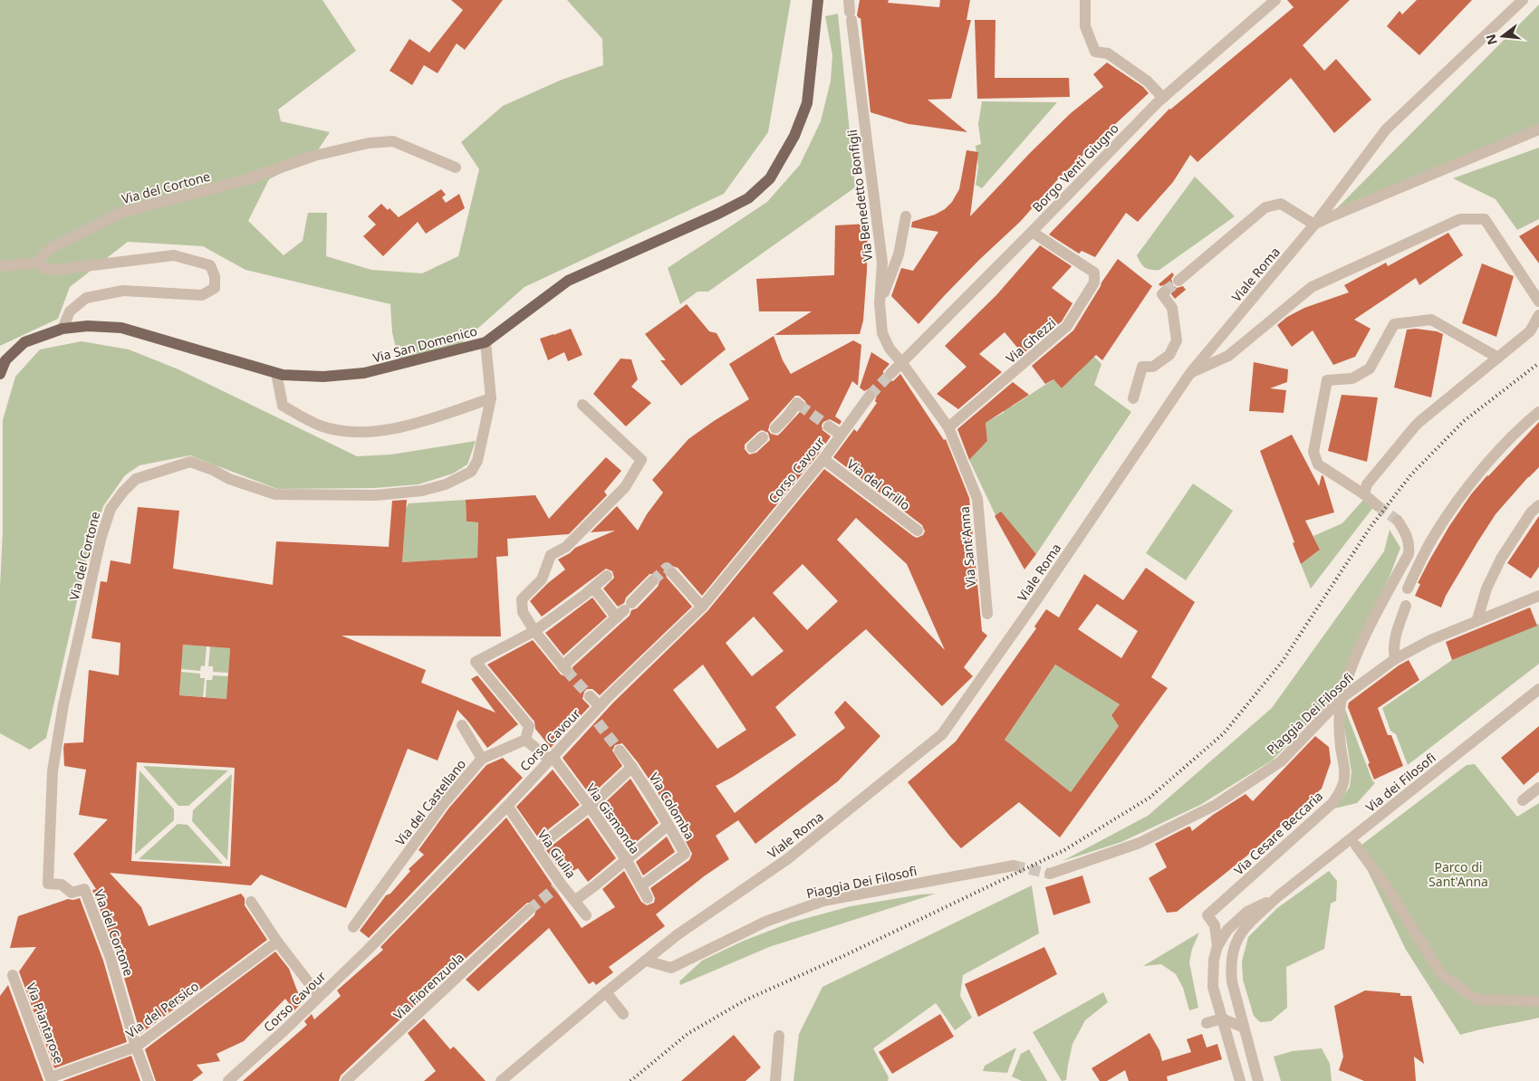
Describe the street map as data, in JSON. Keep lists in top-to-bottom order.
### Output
{
  "streets": {
    "main road": ["Via San Domenico"],
    "street": [
      "Borgo Venti Giugno",
      "Via del Cortone",
      "Via Benedetto Bonfigli",
      "Viale Roma",
      "Via Ghezzi",
      "Corso Cavour",
      "Via del Grillo",
      "Via Sant'Anna",
      "Piaggia Dei Filosofi",
      "Via dei Filosofi",
      "Via del Castellano",
      "Via Colomba",
      "Via Gismonda",
      "Via Cesare Beccaria",
      "Via Giulia",
      "Via Fiorenzuola",
      "Via del Persico",
      "Via Piantarose"
    ]
  },
  "crossings": [
    ["Borgo Venti Giugno", "Via Benedetto Bonfigli"],
    ["Borgo Venti Giugno", "Via Ghezzi"],
    ["Borgo Venti Giugno", "Via Sant'Anna"],
    ["Via del Cortone", "Via San Domenico"],
    ["Via del Cortone", "Via del Persico"],
    ["Via Benedetto Bonfigli", "Via Sant'Anna"],
    ["Viale Roma", "Piaggia Dei Filosofi"],
    ["Via Ghezzi", "Via Sant'Anna"],
    ["Corso Cavour", "Via del Grillo"],
    ["Corso Cavour", "Via Gismonda"],
    ["Corso Cavour", "Via Giulia"],
    ["Piaggia Dei Filosofi", "Via Cesare Beccaria"],
    ["Via dei Filosofi", "Via Cesare Beccaria"],
    ["Via Colomba", "Via Gismonda"],
    ["Via del Persico", "Via Piantarose"]
  ],
  "parks": ["Parco di Sant'Anna"],
  "north": "left"
}
